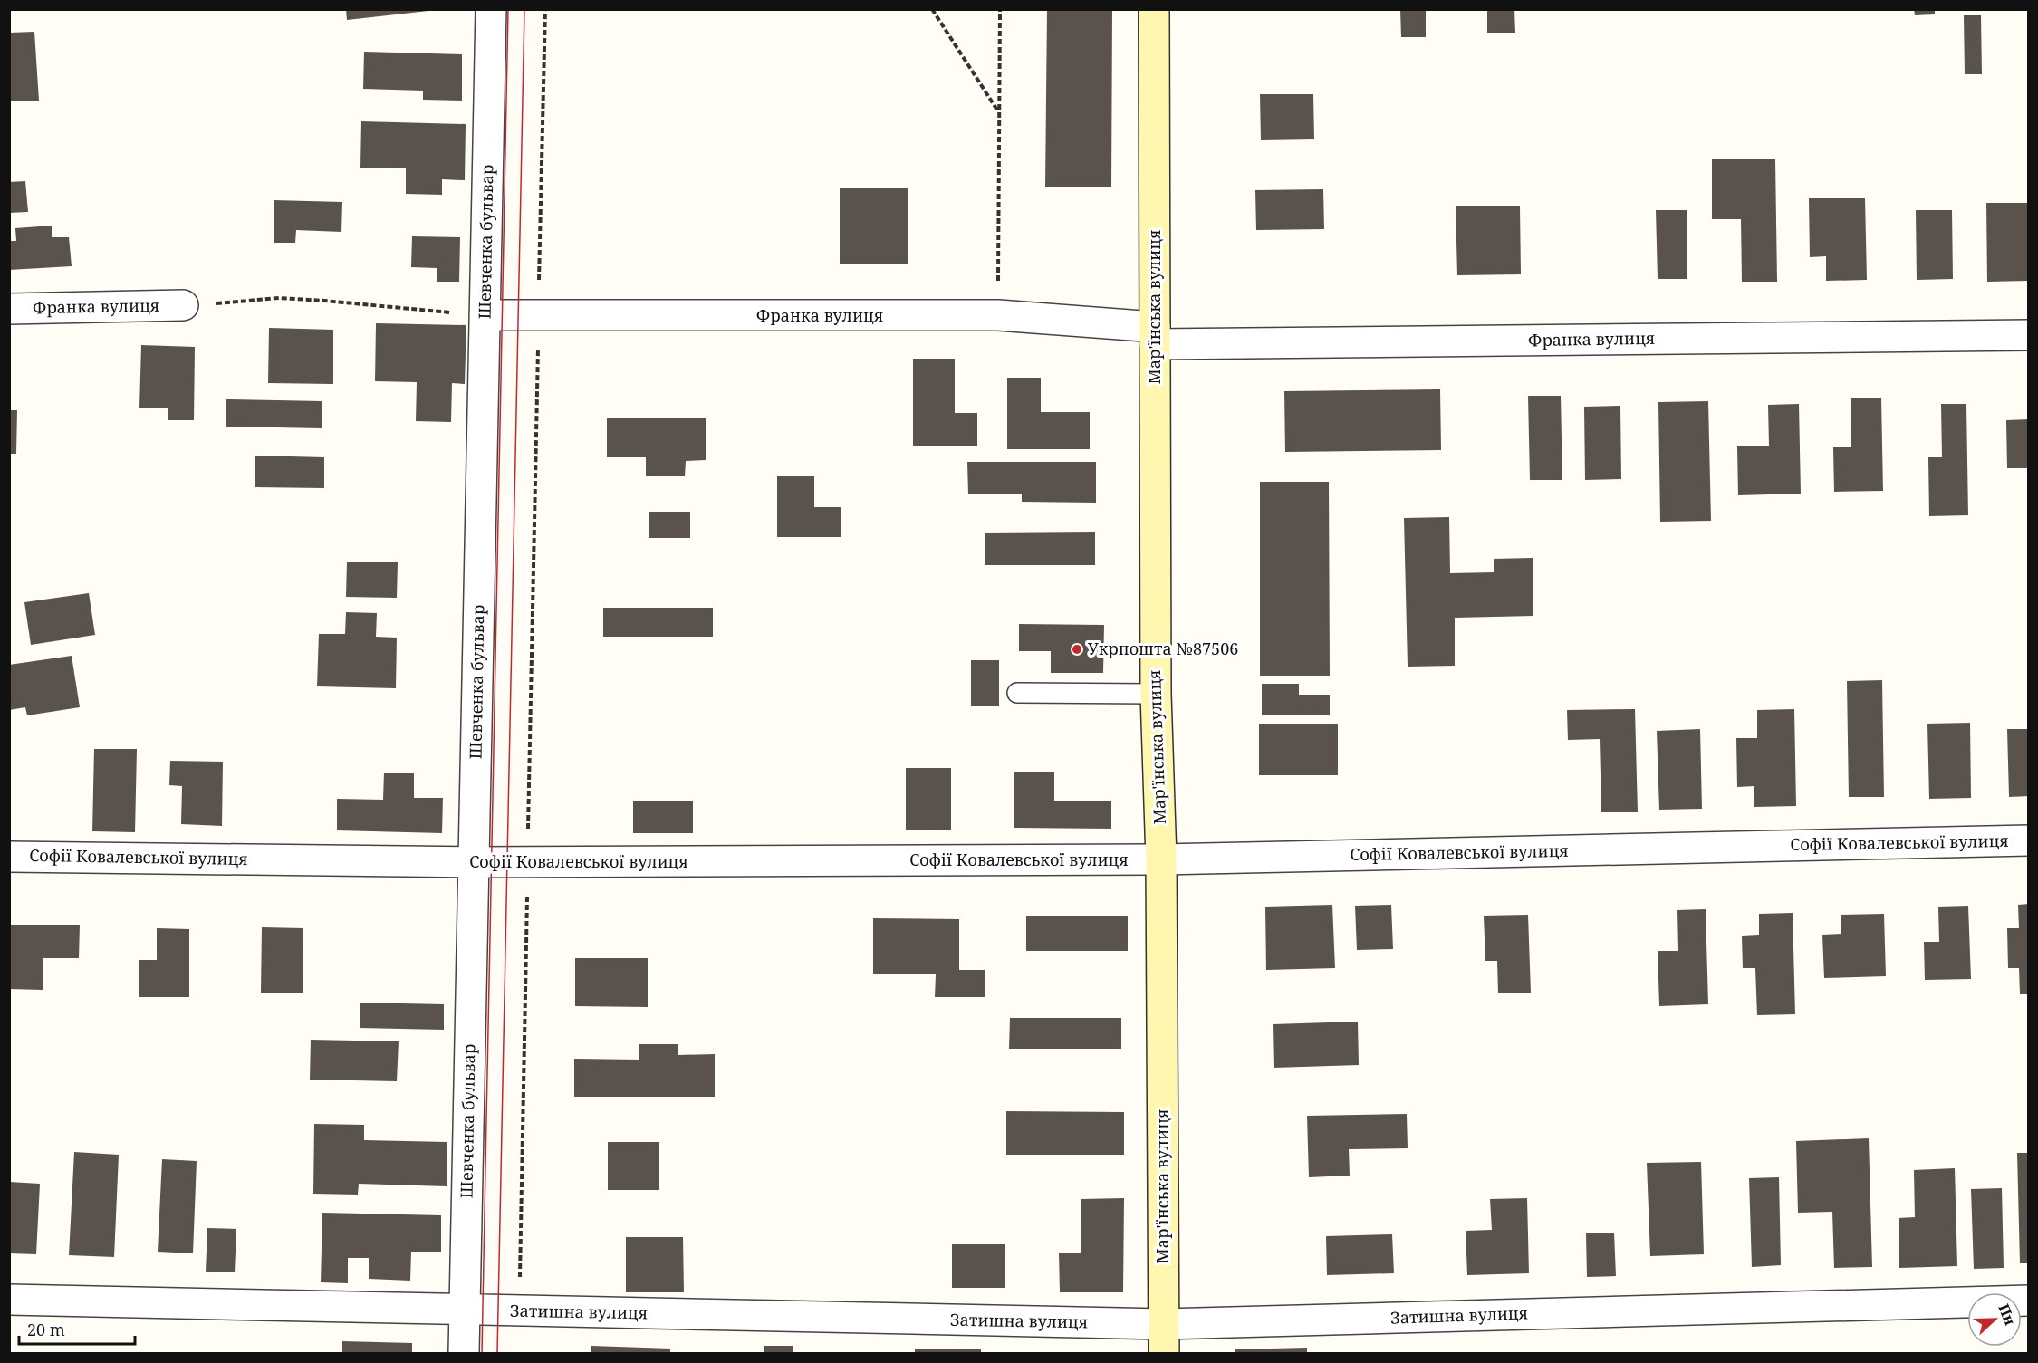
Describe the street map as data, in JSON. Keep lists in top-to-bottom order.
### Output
{
  "streets": {
    "street": [
      "Шевченка бульвар",
      "Франка вулиця",
      "Мар'їнська вулиця",
      "Софії Ковалевської вулиця",
      "Затишна вулиця"
    ]
  },
  "crossings": [
    ["Шевченка бульвар", "Франка вулиця"],
    ["Шевченка бульвар", "Софії Ковалевської вулиця"],
    ["Шевченка бульвар", "Затишна вулиця"],
    ["Франка вулиця", "Мар'їнська вулиця"],
    ["Мар'їнська вулиця", "Софії Ковалевської вулиця"],
    ["Мар'їнська вулиця", "Затишна вулиця"]
  ],
  "places": ["Укрпошта №87506"],
  "scale_bar": "20 m",
  "north": "right"
}
